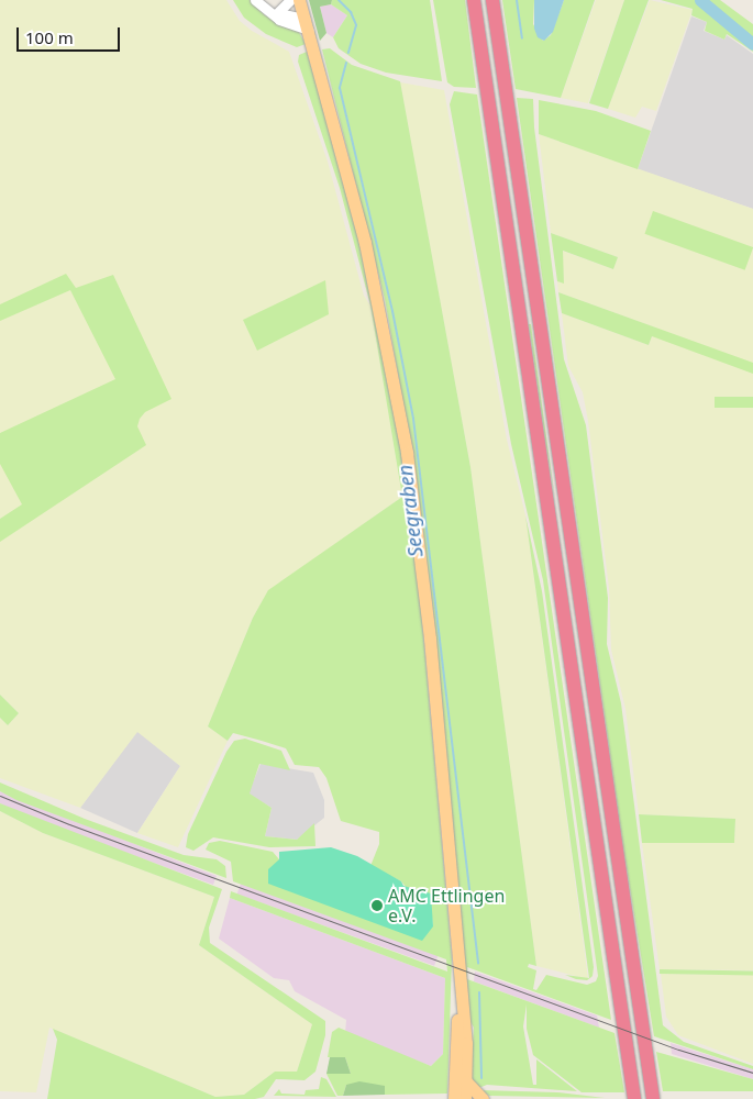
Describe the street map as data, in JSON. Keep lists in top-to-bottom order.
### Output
{
  "water": ["Seegraben"],
  "places": ["AMC Ettlingen e.V."],
  "scale_bar": "100 m"
}
